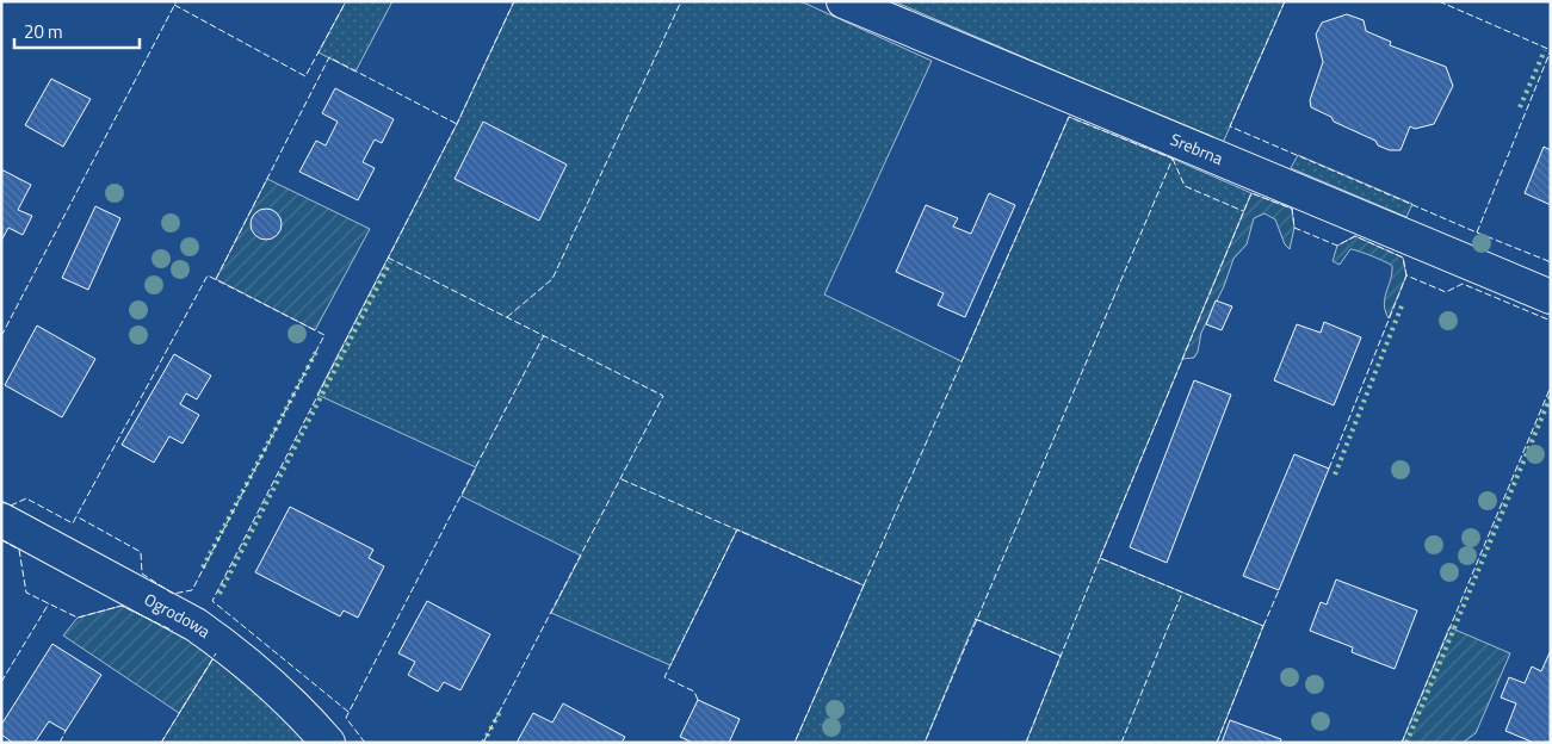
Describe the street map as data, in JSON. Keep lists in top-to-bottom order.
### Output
{
  "streets": {
    "street": ["Srebrna", "Ogrodowa"]
  },
  "scale_bar": "20 m"
}
